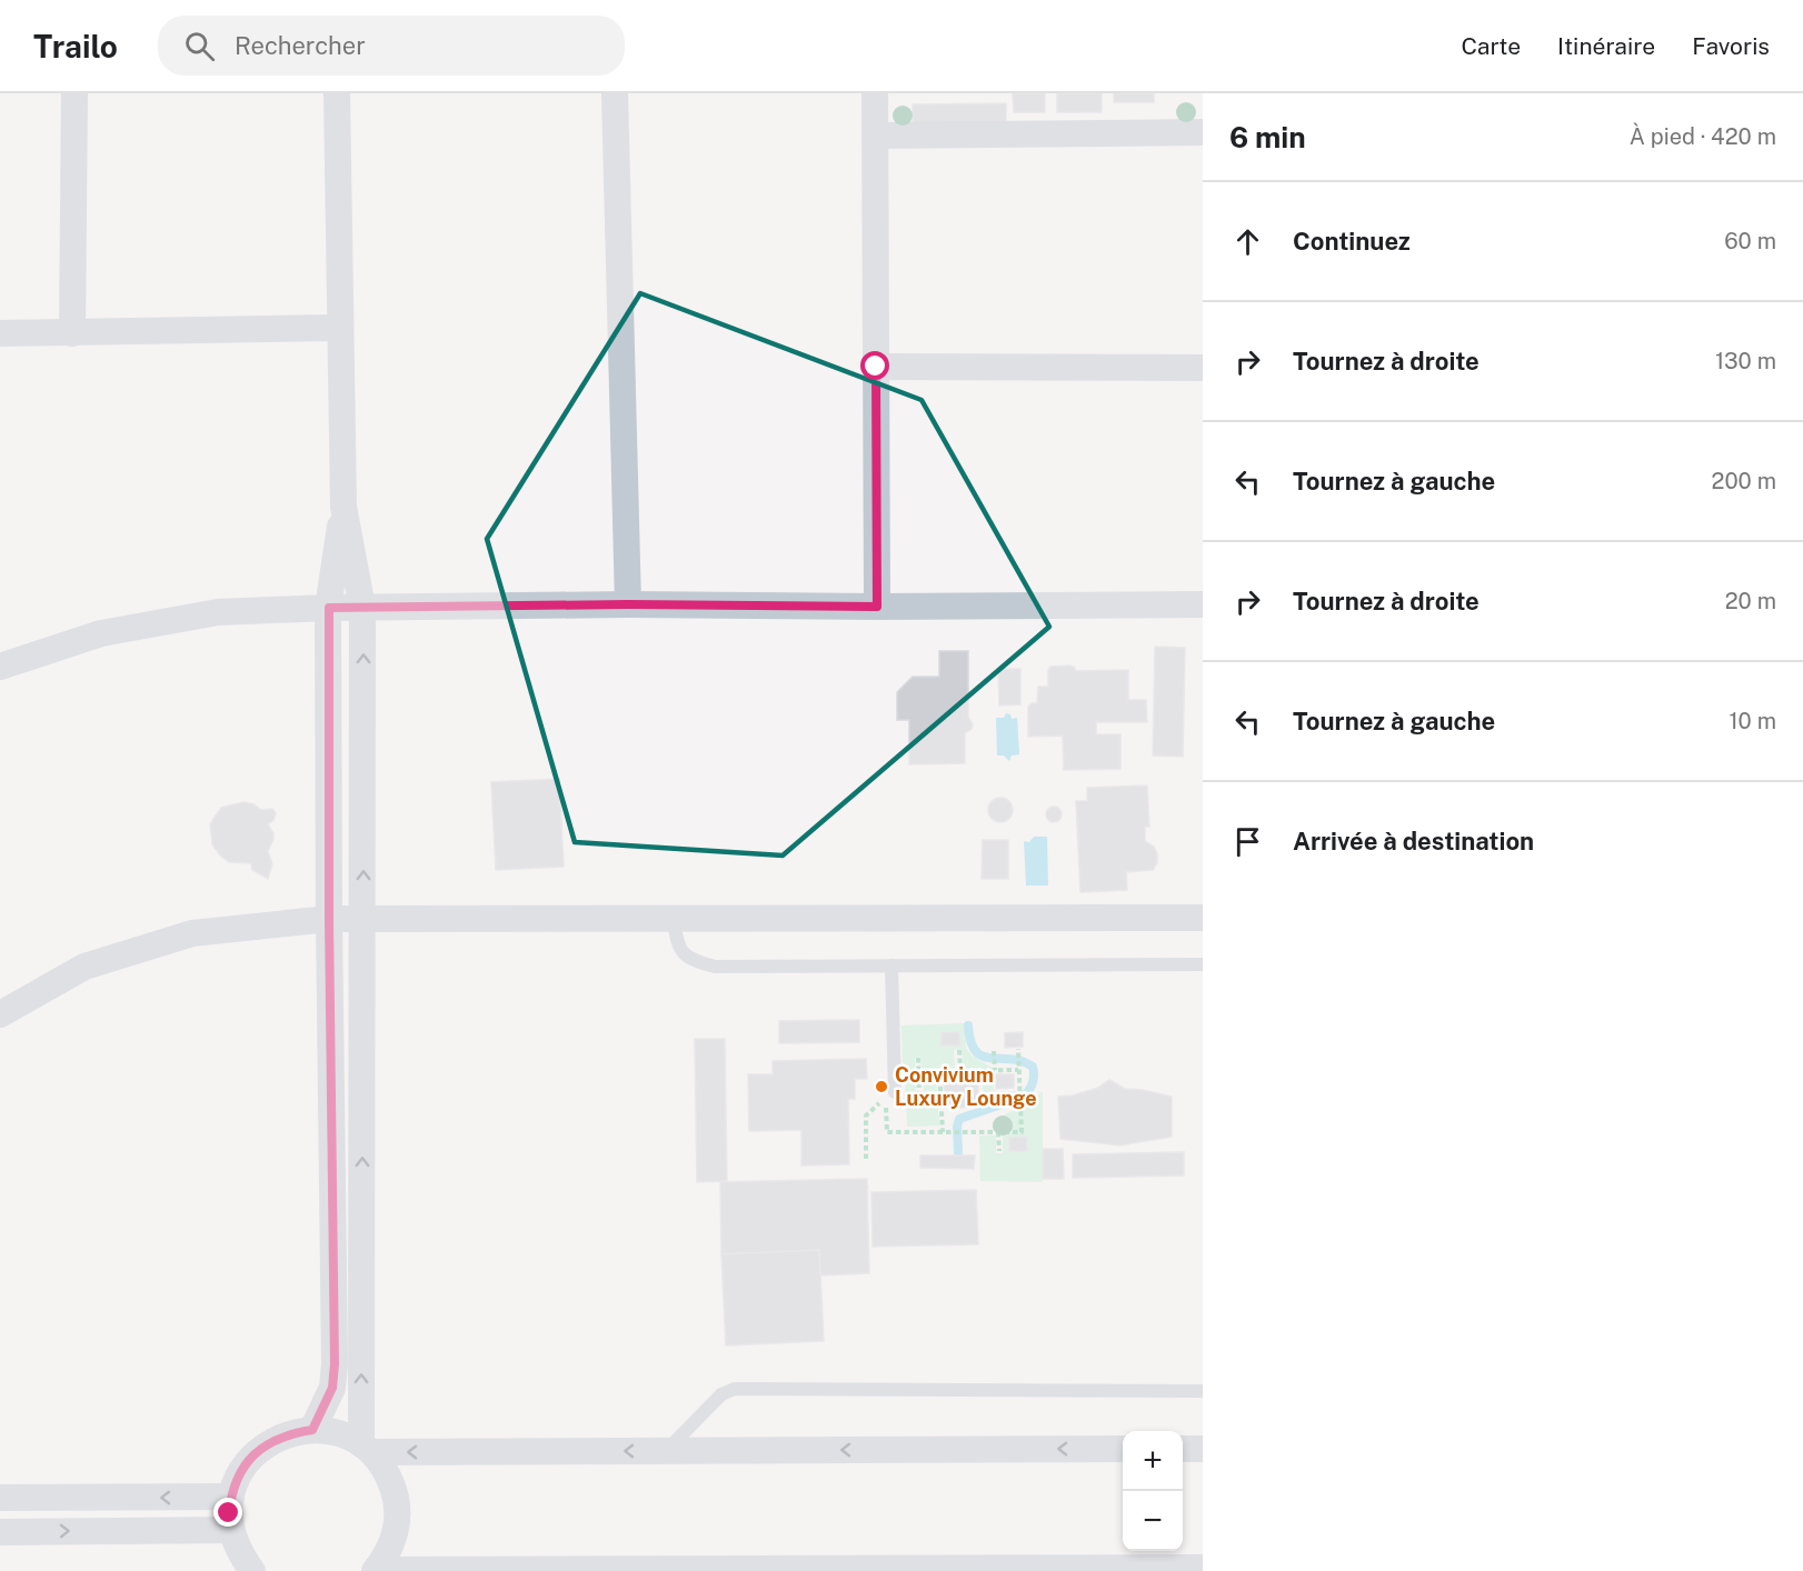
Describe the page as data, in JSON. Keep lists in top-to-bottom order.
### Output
{
  "places": ["Convivium Luxury Lounge"],
  "page": {
    "header": "Trailo",
    "search": "Rechercher",
    "nav": ["Carte", "Itinéraire", "Favoris"],
    "heading": ["6 min", "À pied · 420 m"],
    "list": [
      ["Continuez", "60 m"],
      ["Tournez à droite", "130 m"],
      ["Tournez à gauche", "200 m"],
      ["Tournez à droite", "20 m"],
      ["Tournez à gauche", "10 m"],
      "Arrivée à destination"
    ],
    "map_buttons": ["+", "−"]
  }
}
